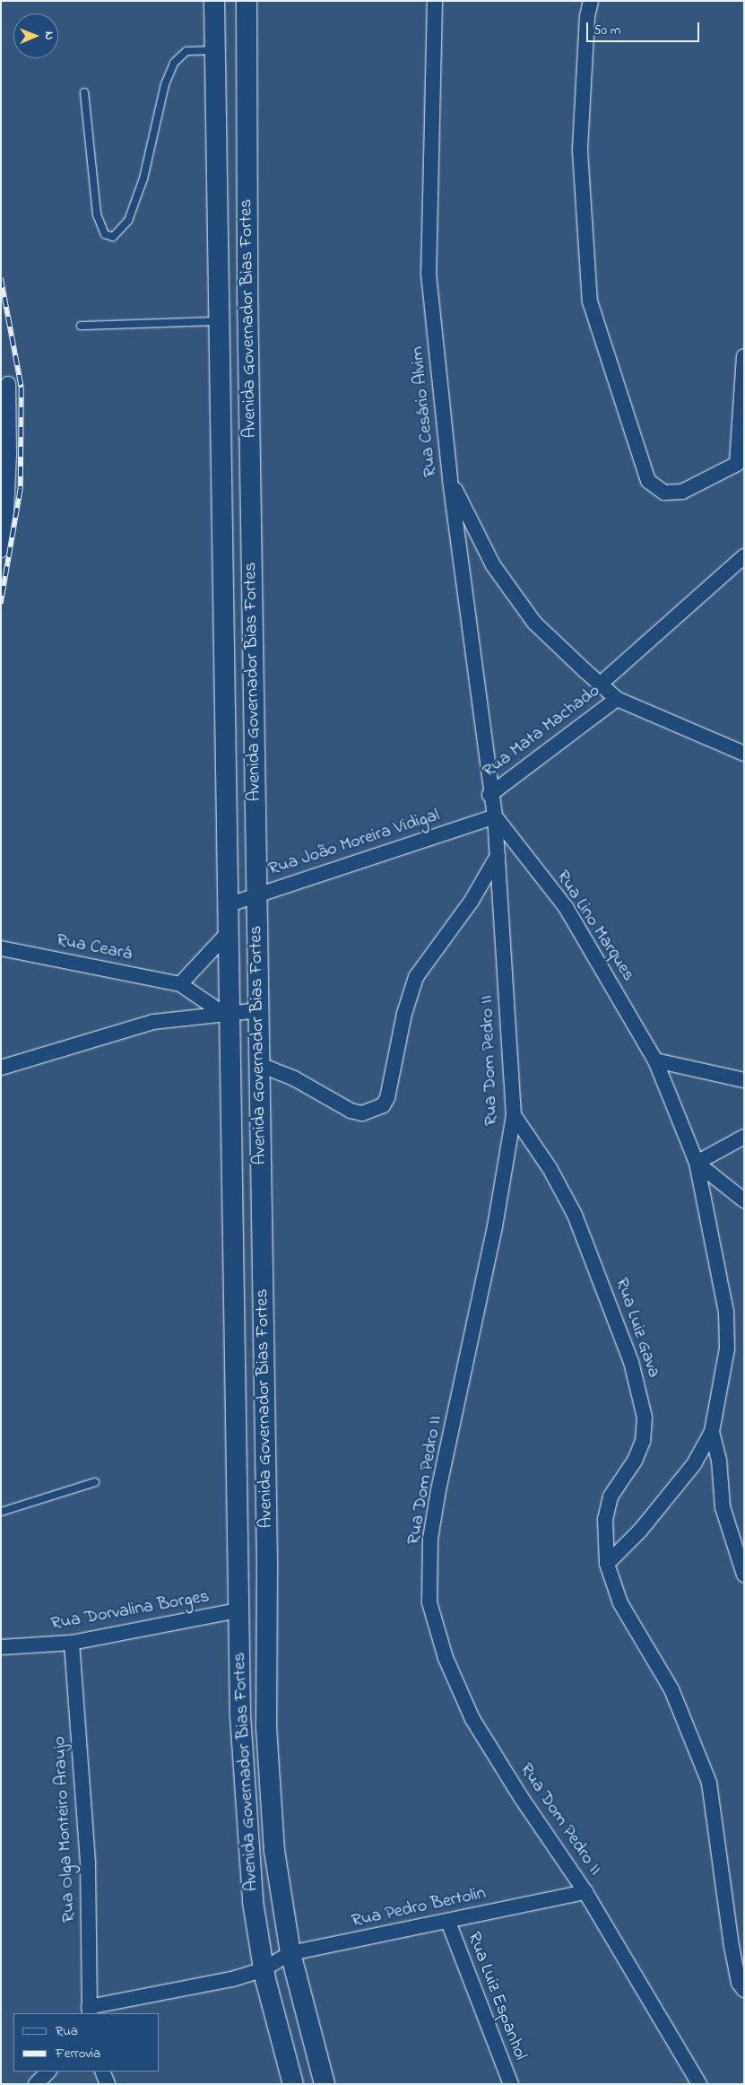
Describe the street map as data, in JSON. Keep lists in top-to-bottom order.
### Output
{
  "streets": {
    "main road": ["Avenida Governador Bias Fortes"],
    "street": [
      "Rua Cesário Alvim",
      "Rua Mata Machado",
      "Rua João Moreira Vidigal",
      "Rua Lino Marques",
      "Rua Ceará",
      "Rua Dom Pedro II",
      "Rua Luiz Gava",
      "Rua Dorvalina Borges",
      "Rua Olga Monteiro Araujo",
      "Rua Pedro Bertolin",
      "Rua Luiz Espanhol"
    ]
  },
  "crossings": [
    ["Avenida Governador Bias Fortes", "Rua João Moreira Vidigal"],
    ["Avenida Governador Bias Fortes", "Rua Ceará"],
    ["Avenida Governador Bias Fortes", "Rua Dorvalina Borges"],
    ["Avenida Governador Bias Fortes", "Rua Pedro Bertolin"],
    ["Rua Cesário Alvim", "Rua Mata Machado"],
    ["Rua Cesário Alvim", "Rua João Moreira Vidigal"],
    ["Rua Cesário Alvim", "Rua Lino Marques"],
    ["Rua Cesário Alvim", "Rua Dom Pedro II"],
    ["Rua João Moreira Vidigal", "Rua Lino Marques"],
    ["Rua João Moreira Vidigal", "Rua Dom Pedro II"],
    ["Rua Lino Marques", "Rua Dom Pedro II"],
    ["Rua Dom Pedro II", "Rua Luiz Gava"],
    ["Rua Dom Pedro II", "Rua Pedro Bertolin"],
    ["Rua Dorvalina Borges", "Rua Olga Monteiro Araujo"],
    ["Rua Olga Monteiro Araujo", "Rua Pedro Bertolin"],
    ["Rua Pedro Bertolin", "Rua Luiz Espanhol"]
  ],
  "legend": ["Rua", "Ferrovia"],
  "scale_bar": "50 m",
  "north": "right"
}
